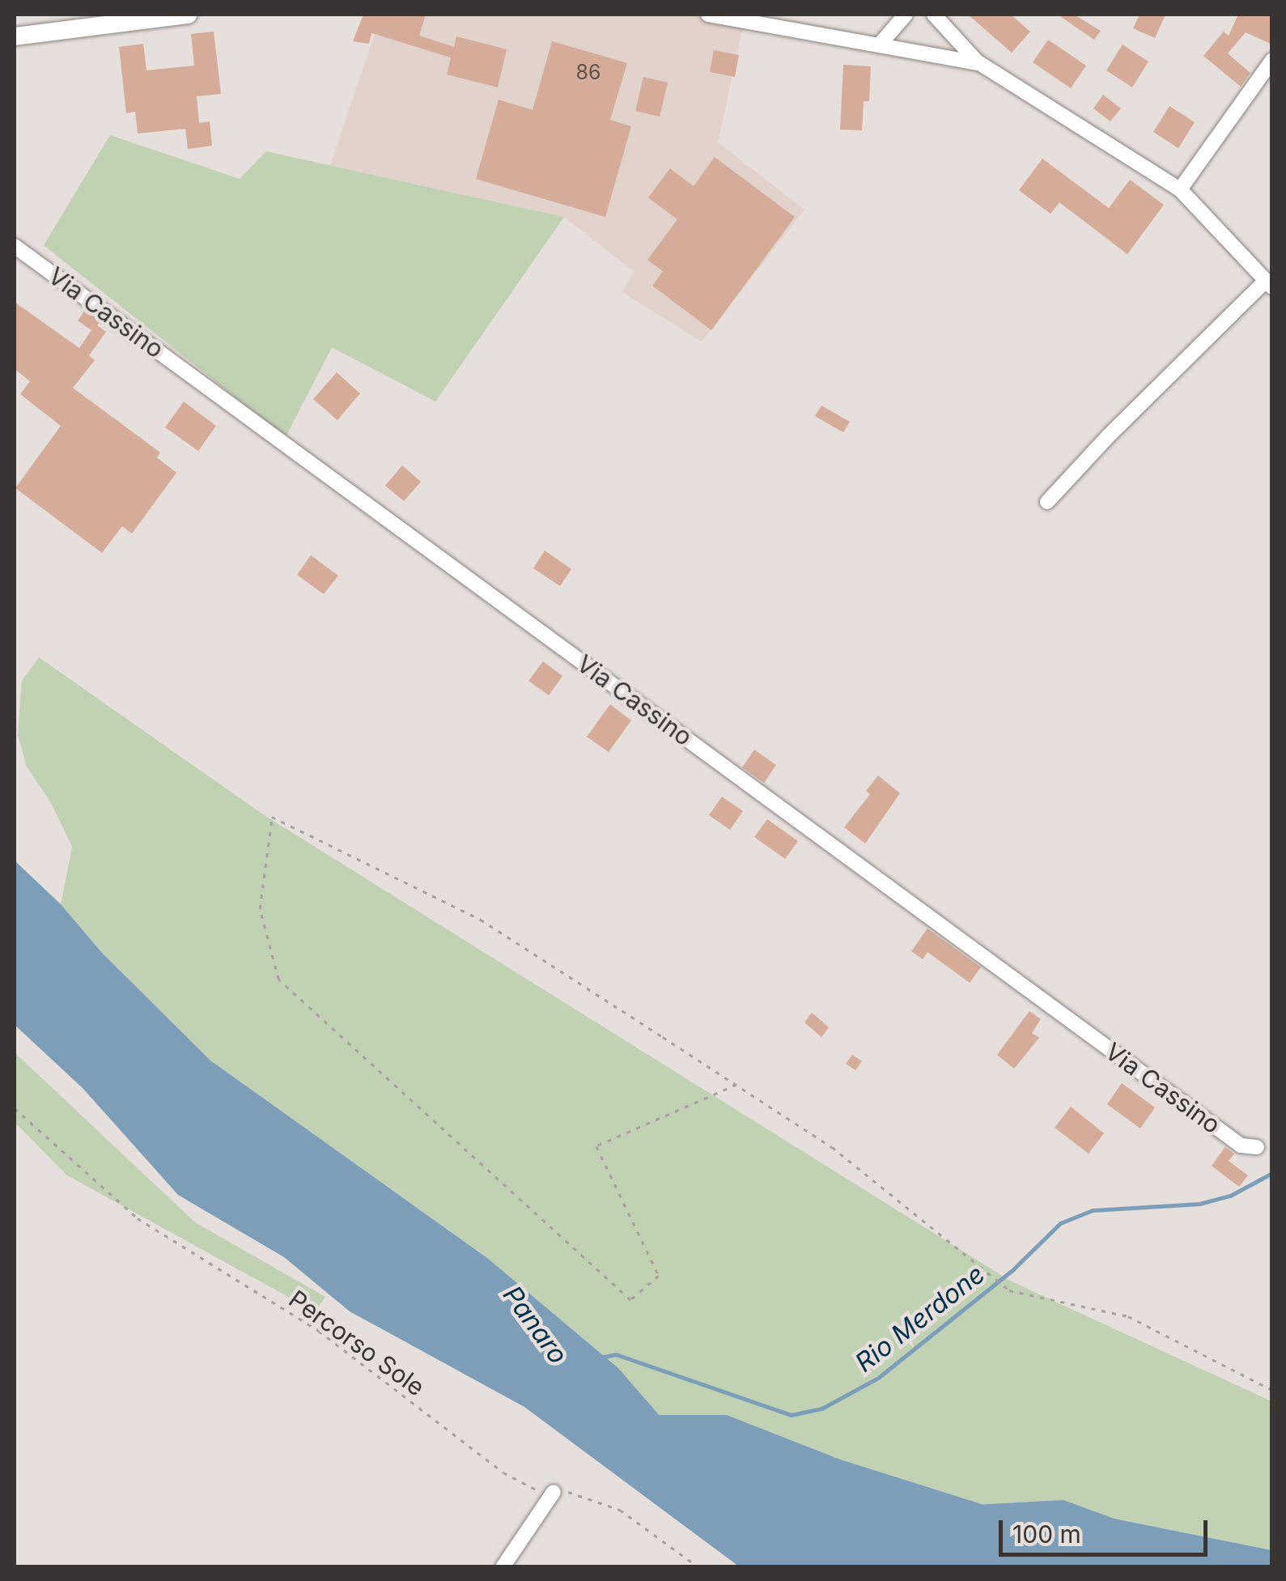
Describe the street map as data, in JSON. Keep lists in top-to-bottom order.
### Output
{
  "streets": {
    "street": ["Via Cassino"],
    "path": ["Percorso Sole"]
  },
  "water": ["Rio Merdone", "Panaro"],
  "house_numbers": ["86"],
  "scale_bar": "100 m"
}
